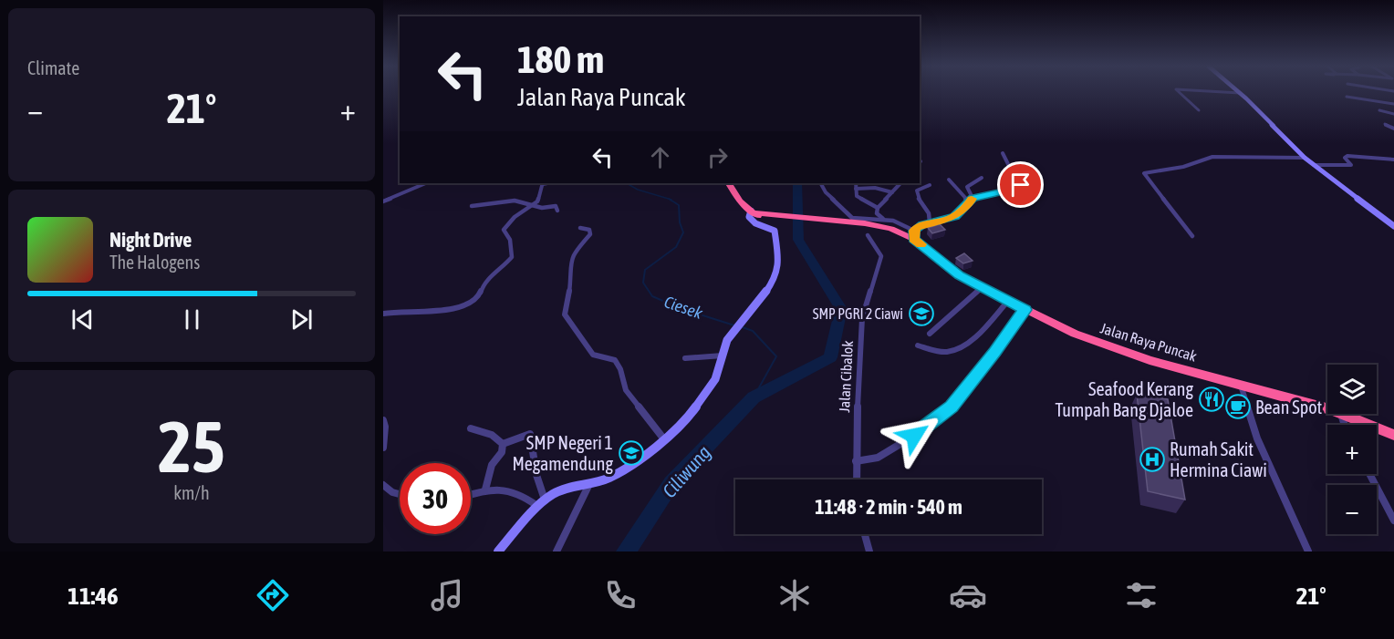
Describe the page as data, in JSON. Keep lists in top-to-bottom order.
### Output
{
  "streets": {
    "highway": ["Jalan Raya Puncak"],
    "street": ["Jalan Cibalok"]
  },
  "water": ["Ciesek", "Ciliwung"],
  "places": {
    "school or university": ["SMP PGRI 2 Ciawi", "SMP Negeri 1 Megamendung"],
    "restaurant": ["Seafood Kerang Tumpah Bang Djaloe"],
    "cafe": ["Bean Spot"],
    "hospital": ["Rumah Sakit Hermina Ciawi"]
  },
  "page": {
    "tile": [
      "Climate",
      ["25", "km/h"]
    ],
    "turn": ["180 m", "Jalan Raya Puncak"],
    "heat": ["−", "21°", "+"],
    "song": ["Night Drive", "The Halogens"],
    "map_buttons": ["+", "−"],
    "limit": "30",
    "trip": "11:48 · 2 min · 540 m",
    "tabs": ["11:46", "21°"]
  }
}
